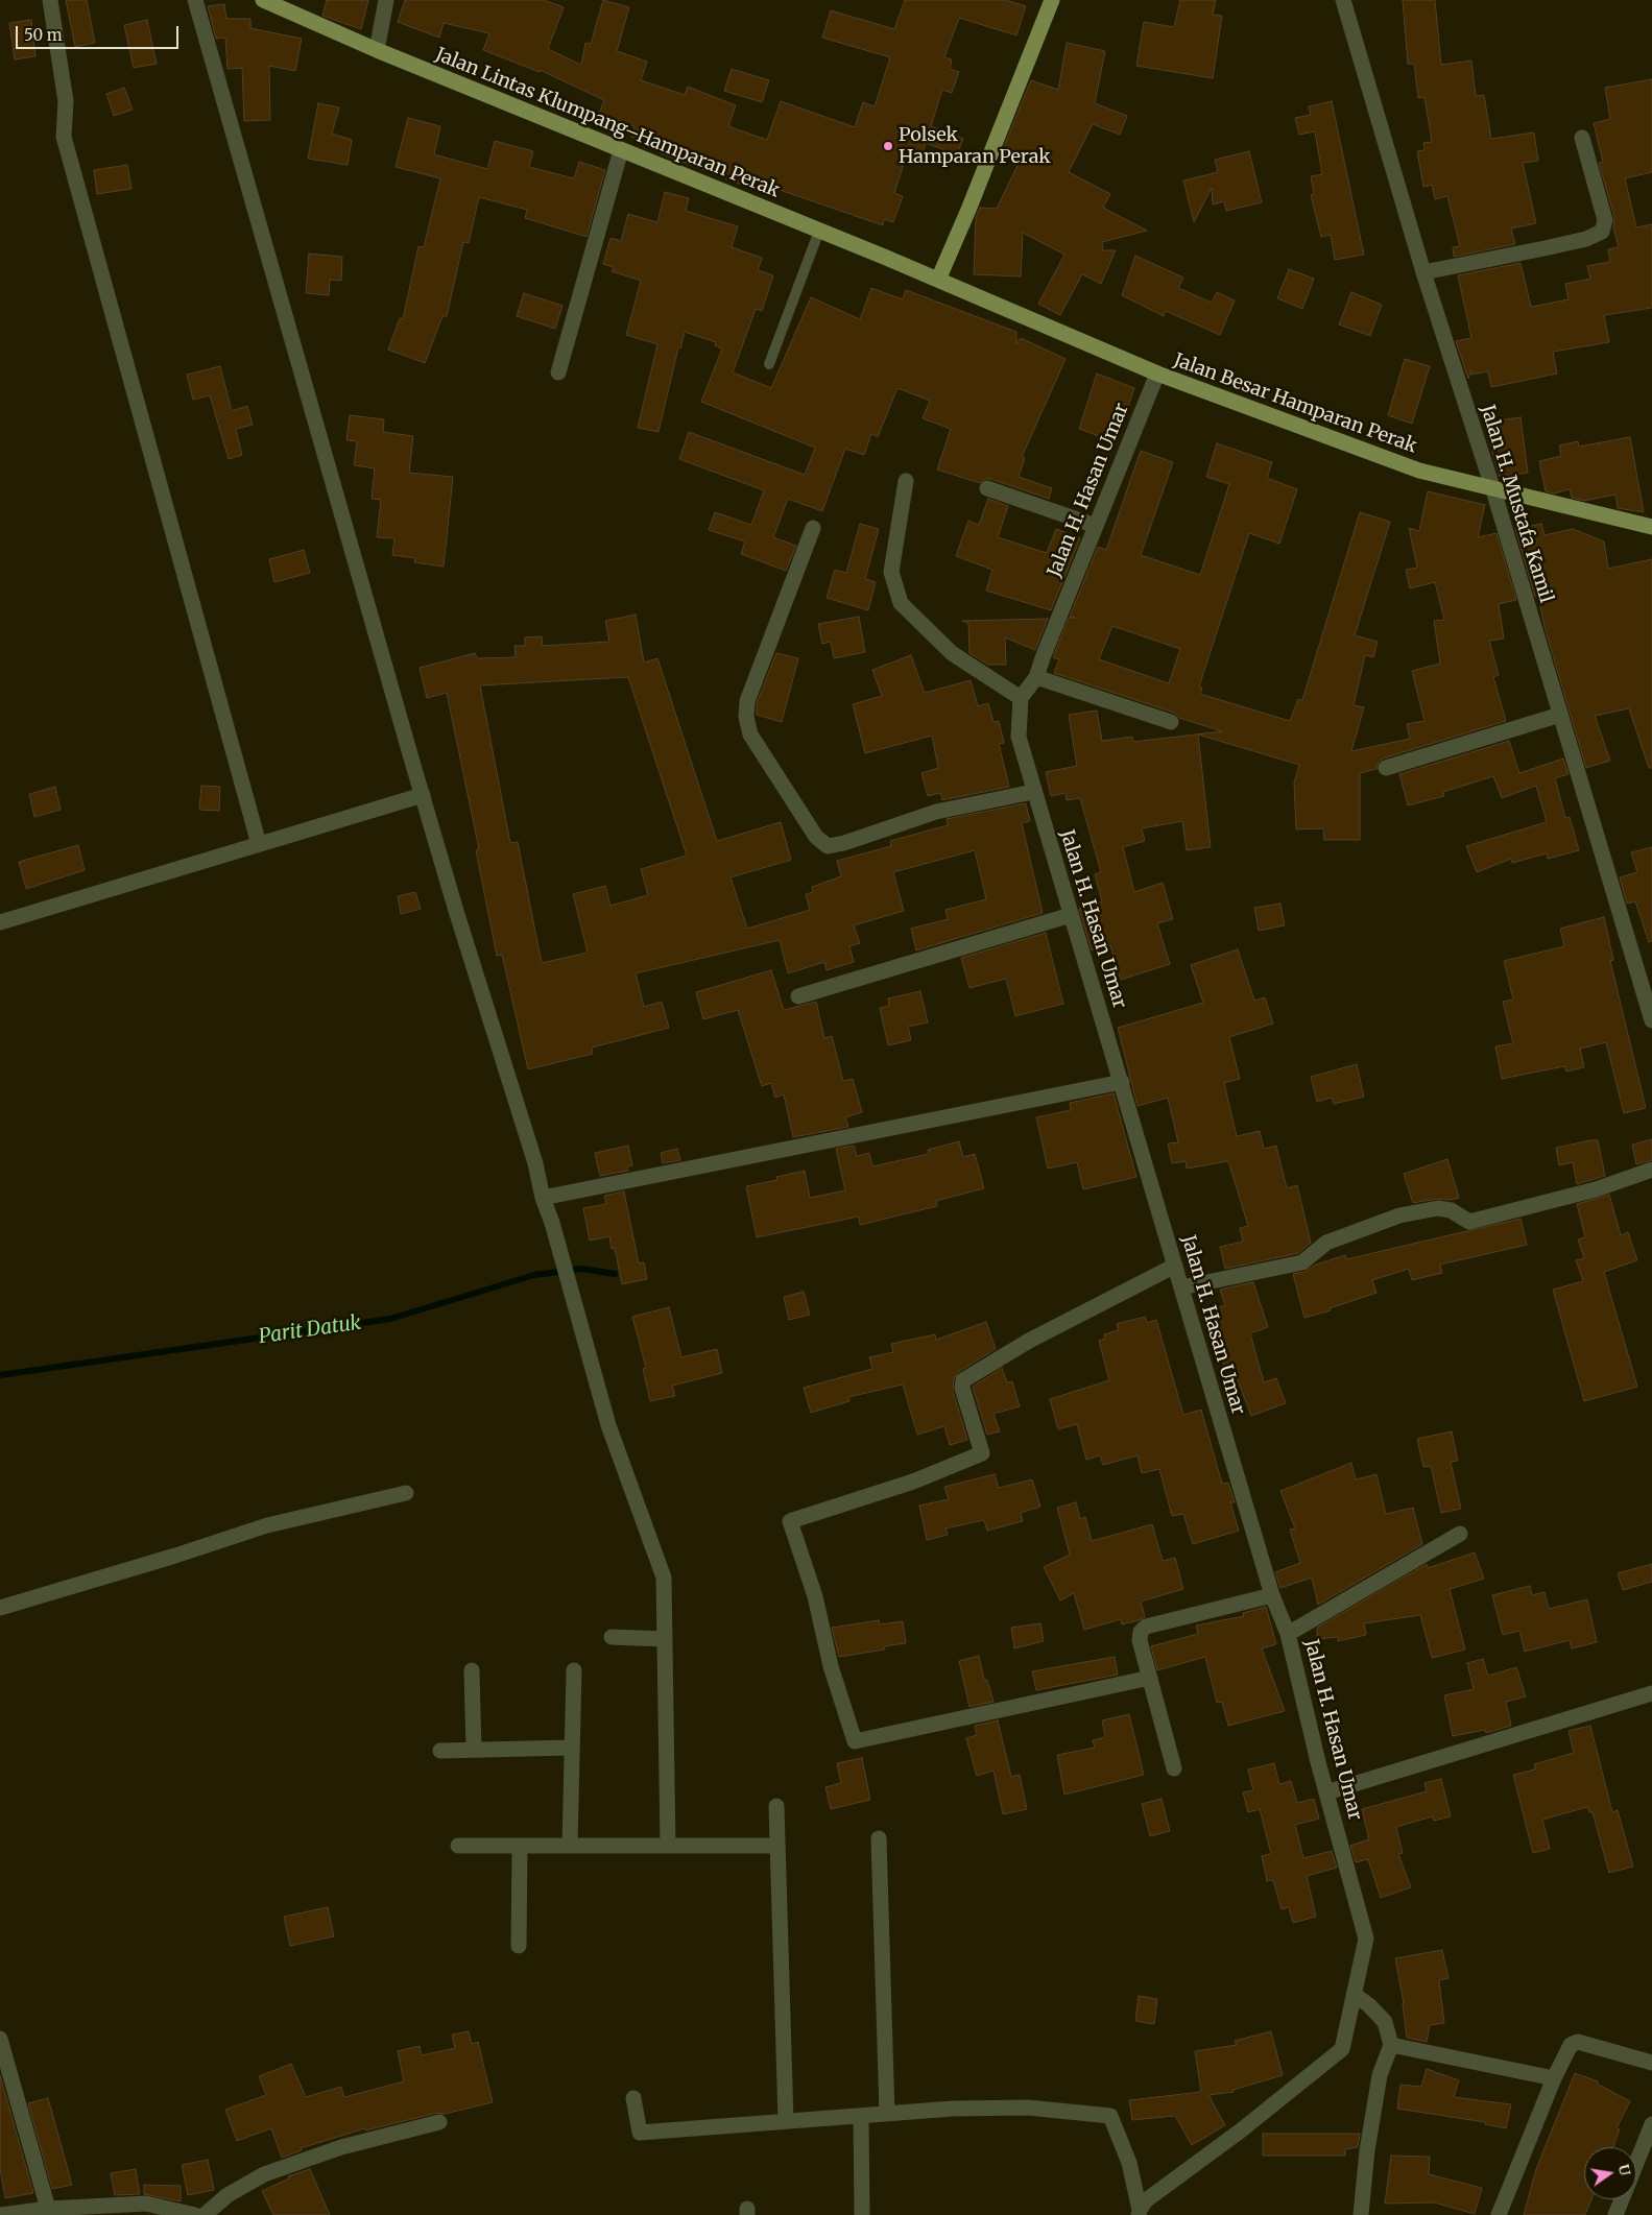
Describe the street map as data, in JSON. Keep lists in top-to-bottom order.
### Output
{
  "streets": {
    "main road": ["Jalan Lintas Klumpang–Hamparan Perak", "Jalan Besar Hamparan Perak"],
    "street": ["Jalan H. Hasan Umar", "Jalan H. Mustafa Kamil"]
  },
  "crossings": [
    ["Jalan Lintas Klumpang–Hamparan Perak", "Jalan Besar Hamparan Perak"],
    ["Jalan Besar Hamparan Perak", "Jalan H. Hasan Umar"],
    ["Jalan Besar Hamparan Perak", "Jalan H. Mustafa Kamil"]
  ],
  "water": ["Parit Datuk"],
  "places": ["Polsek Hamparan Perak"],
  "scale_bar": "50 m",
  "north": "right"
}
